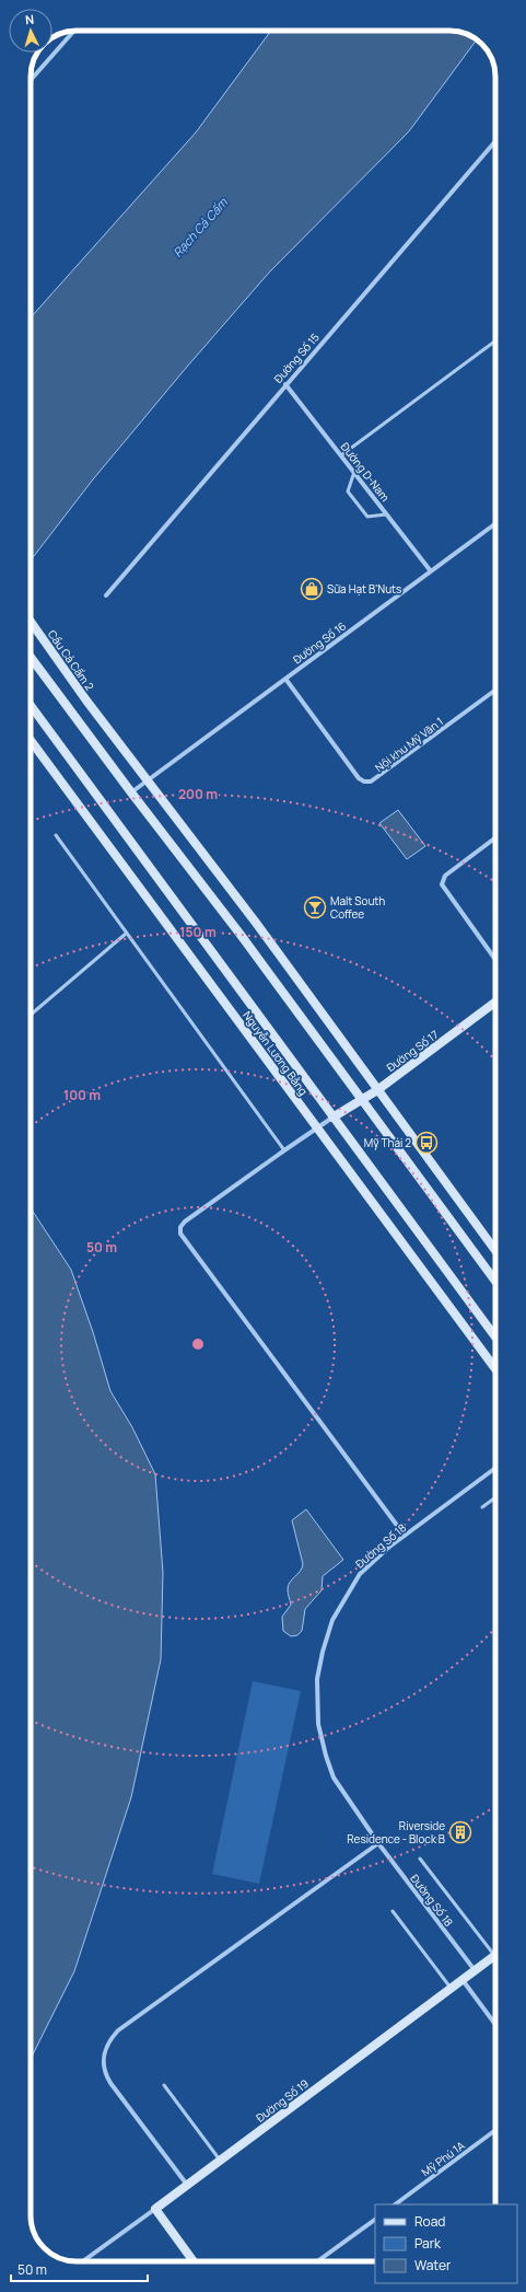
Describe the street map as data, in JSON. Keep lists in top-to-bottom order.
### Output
{
  "streets": {
    "main road": [
      "Cầu Cả Cấm 2",
      "Đường Số 17",
      "Nguyễn Lương Bằng",
      "Đường Số 19"
    ],
    "street": [
      "Đường Số 15",
      "Đường D-Nam",
      "Đường Số 16",
      "Nội khu Mỹ Văn 1",
      "Đường Số 18",
      "Mỹ Phú 1A"
    ]
  },
  "crossings": [
    ["Đường Số 15", "Đường D-Nam"],
    ["Đường D-Nam", "Đường Số 16"],
    ["Đường Số 16", "Cầu Cả Cấm 2"],
    ["Đường Số 16", "Nội khu Mỹ Văn 1"],
    ["Đường Số 17", "Nguyễn Lương Bằng"],
    ["Đường Số 18", "Đường Số 19"]
  ],
  "water": ["Rạch Cả Cấm"],
  "places": {
    "shop": ["Sữa Hạt B'Nuts"],
    "bar": ["Malt South Coffee"],
    "bus stop": ["Mỹ Thái 2"],
    "building": ["Riverside Residence - Block B"]
  },
  "legend": ["Road", "Park", "Water"],
  "scale_bar": "50 m",
  "north": "top",
  "rings": [
    "200 m",
    "150 m",
    "100 m",
    "50 m"
  ]
}
